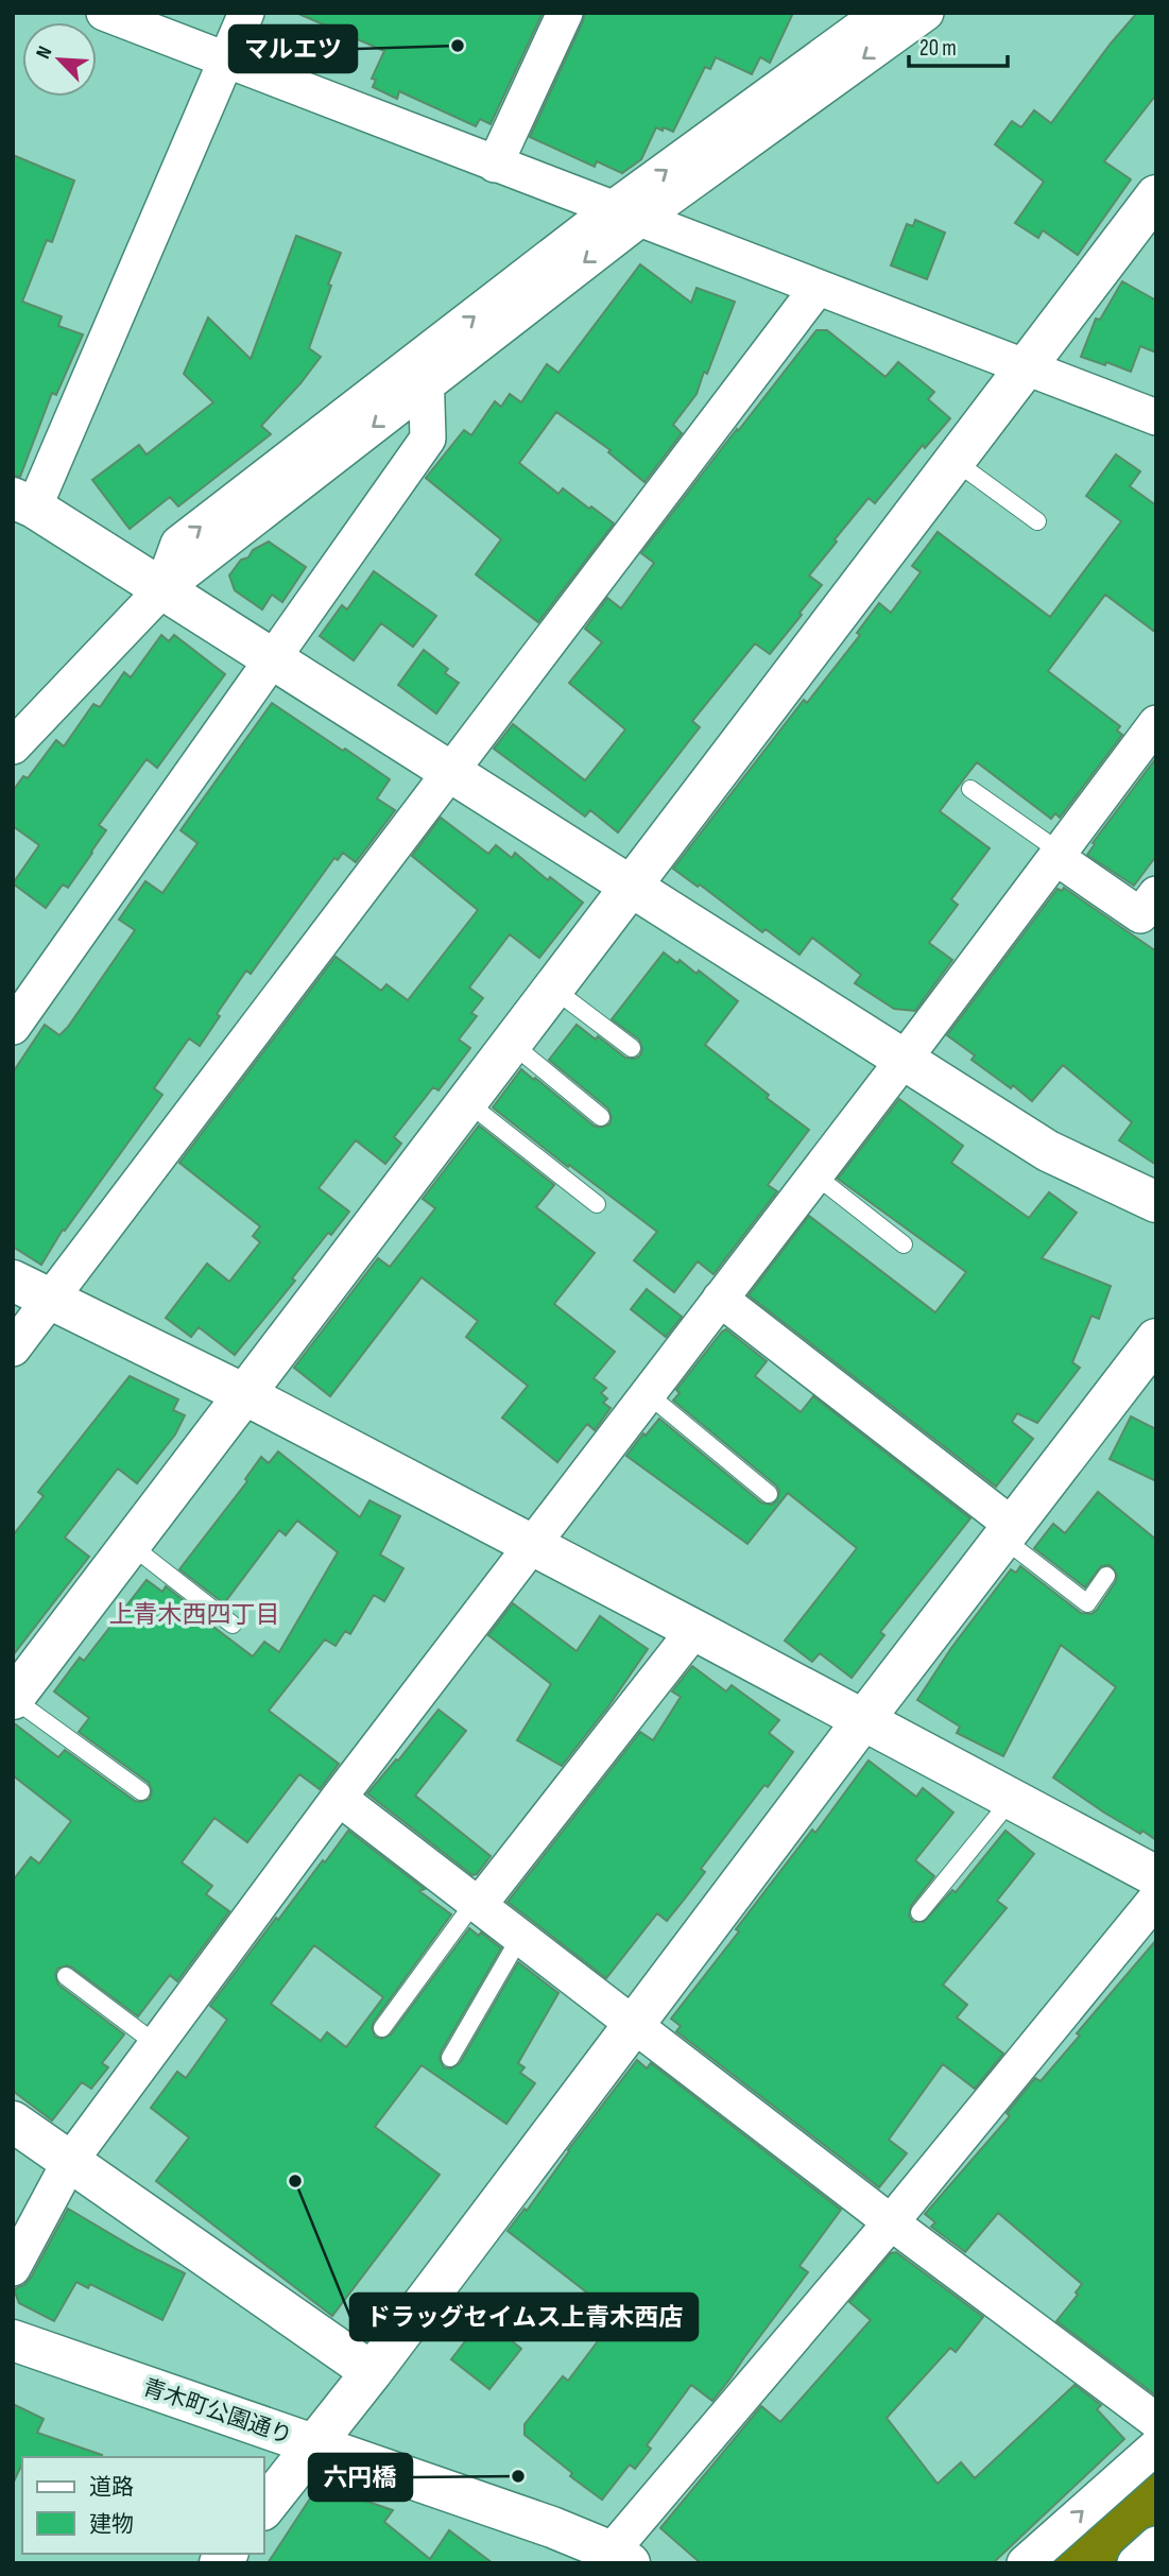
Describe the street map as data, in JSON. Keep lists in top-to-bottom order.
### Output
{
  "streets": {
    "street": ["青木町公園通り"]
  },
  "districts": ["上青木西四丁目"],
  "places": ["マルエツ", "ドラッグセイムス上青木西店", "六円橋"],
  "legend": ["道路", "建物"],
  "scale_bar": "20 m",
  "north": "top left"
}
